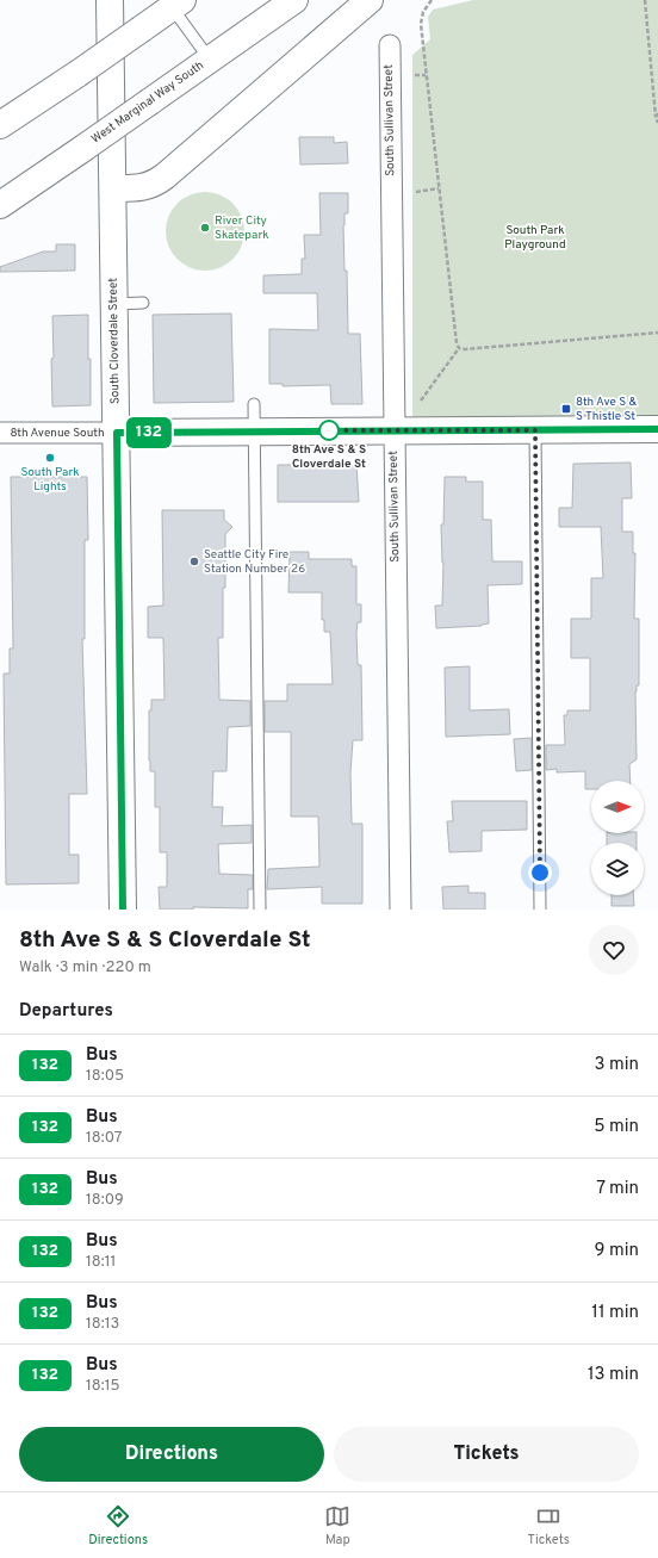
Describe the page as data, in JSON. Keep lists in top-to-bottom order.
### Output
{
  "streets": {
    "main road": ["West Marginal Way South", "South Cloverdale Street", "8th Avenue South"],
    "street": ["South Sullivan Street"]
  },
  "crossings": [
    ["South Sullivan Street", "8th Avenue South"],
    ["South Cloverdale Street", "8th Avenue South"]
  ],
  "parks": ["South Park Playground"],
  "places": {
    "other": [
      "River City Skatepark",
      "8th Ave S & S Cloverdale St",
      "South Park Lights",
      "Seattle City Fire Station Number 26"
    ],
    "transit": ["8th Ave S & S Thistle St"]
  },
  "lines": ["bus line 132"],
  "north": "right",
  "page": {
    "on_map": "132",
    "heading": [
      ["8th Ave S & S Cloverdale St", "Walk · 3 min · 220 m"],
      "Departures"
    ],
    "list": [
      {
        "mark": "132",
        "name": "Bus",
        "note": "18:05",
        "value": "3 min"
      },
      {
        "mark": "132",
        "name": "Bus",
        "note": "18:07",
        "value": "5 min"
      },
      {
        "mark": "132",
        "name": "Bus",
        "note": "18:09",
        "value": "7 min"
      },
      {
        "mark": "132",
        "name": "Bus",
        "note": "18:11",
        "value": "9 min"
      },
      {
        "mark": "132",
        "name": "Bus",
        "note": "18:13",
        "value": "11 min"
      },
      {
        "mark": "132",
        "name": "Bus",
        "note": "18:15",
        "value": "13 min"
      }
    ],
    "buttons": ["Directions", "Tickets"],
    "tabs": ["Directions", "Map", "Tickets"]
  }
}
